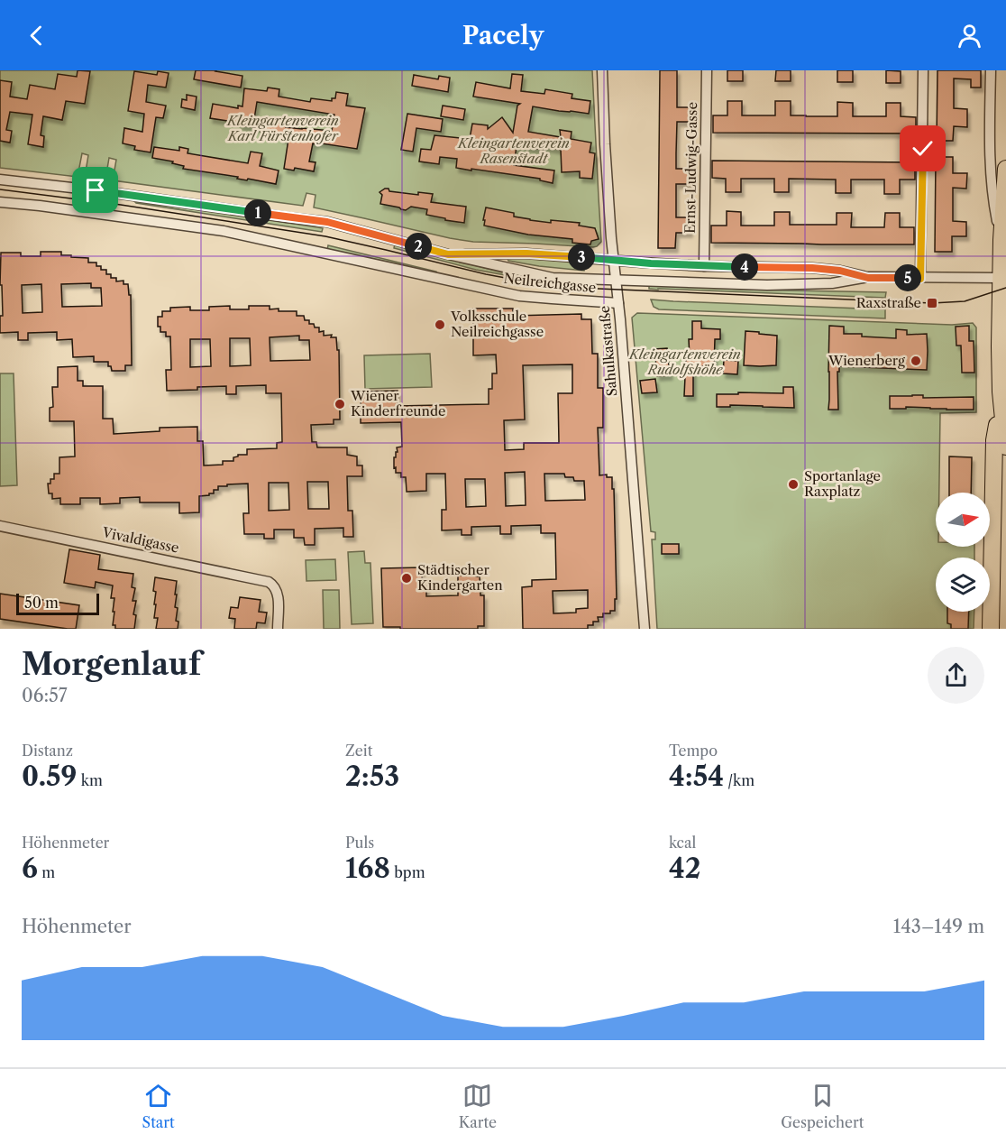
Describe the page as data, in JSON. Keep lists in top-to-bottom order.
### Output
{
  "streets": {
    "street": [
      "Ernst-Ludwig-Gasse",
      "Neilreichgasse",
      "Sahulkastraße",
      "Vivaldigasse"
    ]
  },
  "crossings": [
    ["Ernst-Ludwig-Gasse", "Neilreichgasse"],
    ["Neilreichgasse", "Sahulkastraße"]
  ],
  "parks": ["Kleingartenverein Karl Fürstenhofer", "Kleingartenverein Rasenstadt", "Kleingartenverein Rudolfshöhe"],
  "places": {
    "transit": ["Raxstraße"],
    "other": [
      "Volksschule Neilreichgasse",
      "Wienerberg",
      "Wiener Kinderfreunde",
      "Sportanlage Raxplatz",
      "Städtischer Kindergarten"
    ]
  },
  "scale_bar": "50 m",
  "north": "right",
  "page": {
    "header": "Pacely",
    "pins": [
      "1",
      "2",
      "3",
      "4",
      "5"
    ],
    "scale": "50 m",
    "heading": ["Morgenlauf", "06:57"],
    "stats": [
      ["Distanz", "0.59 km"],
      ["Zeit", "2:53"],
      ["Tempo", "4:54 /km"],
      ["Höhenmeter", "6 m"],
      ["Puls", "168 bpm"],
      ["kcal", "42"]
    ],
    "chart": ["Höhenmeter", "143–149 m"],
    "tabs": ["Start", "Karte", "Gespeichert"]
  }
}
